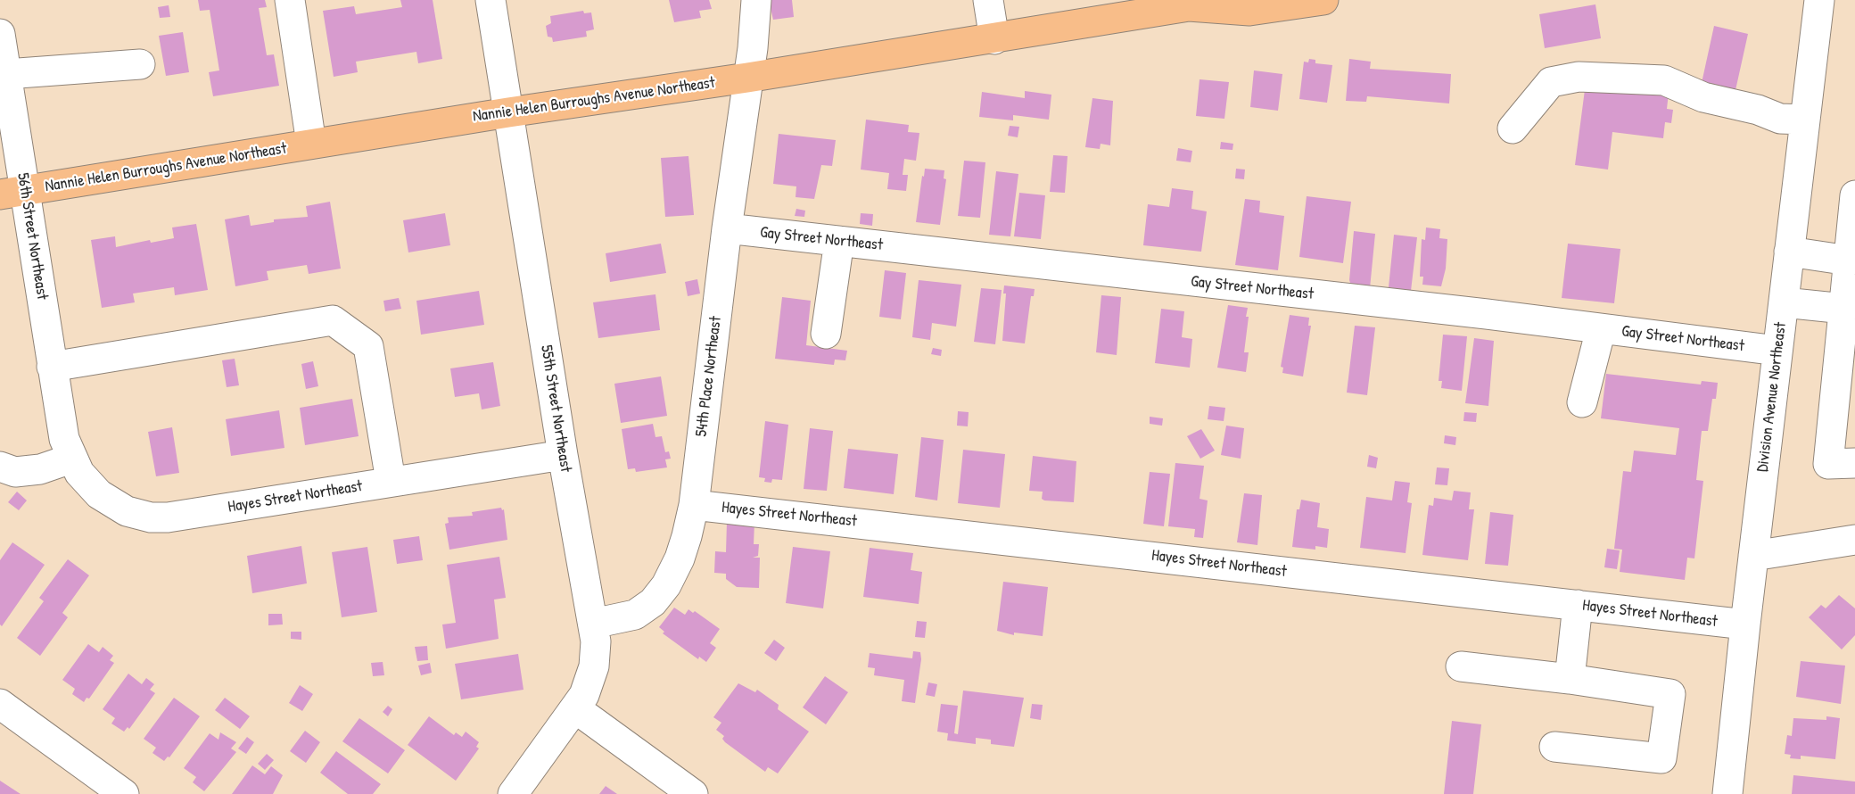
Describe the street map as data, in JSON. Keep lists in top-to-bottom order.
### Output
{
  "streets": {
    "main road": ["Nannie Helen Burroughs Avenue Northeast"],
    "street": [
      "56th Street Northeast",
      "Gay Street Northeast",
      "54th Place Northeast",
      "Division Avenue Northeast",
      "55th Street Northeast",
      "Hayes Street Northeast"
    ]
  },
  "crossings": [
    ["Nannie Helen Burroughs Avenue Northeast", "56th Street Northeast"],
    ["Nannie Helen Burroughs Avenue Northeast", "54th Place Northeast"],
    ["Nannie Helen Burroughs Avenue Northeast", "55th Street Northeast"],
    ["56th Street Northeast", "Hayes Street Northeast"],
    ["Gay Street Northeast", "54th Place Northeast"],
    ["Gay Street Northeast", "Division Avenue Northeast"],
    ["54th Place Northeast", "55th Street Northeast"],
    ["54th Place Northeast", "Hayes Street Northeast"],
    ["Division Avenue Northeast", "Hayes Street Northeast"],
    ["55th Street Northeast", "Hayes Street Northeast"]
  ]
}
